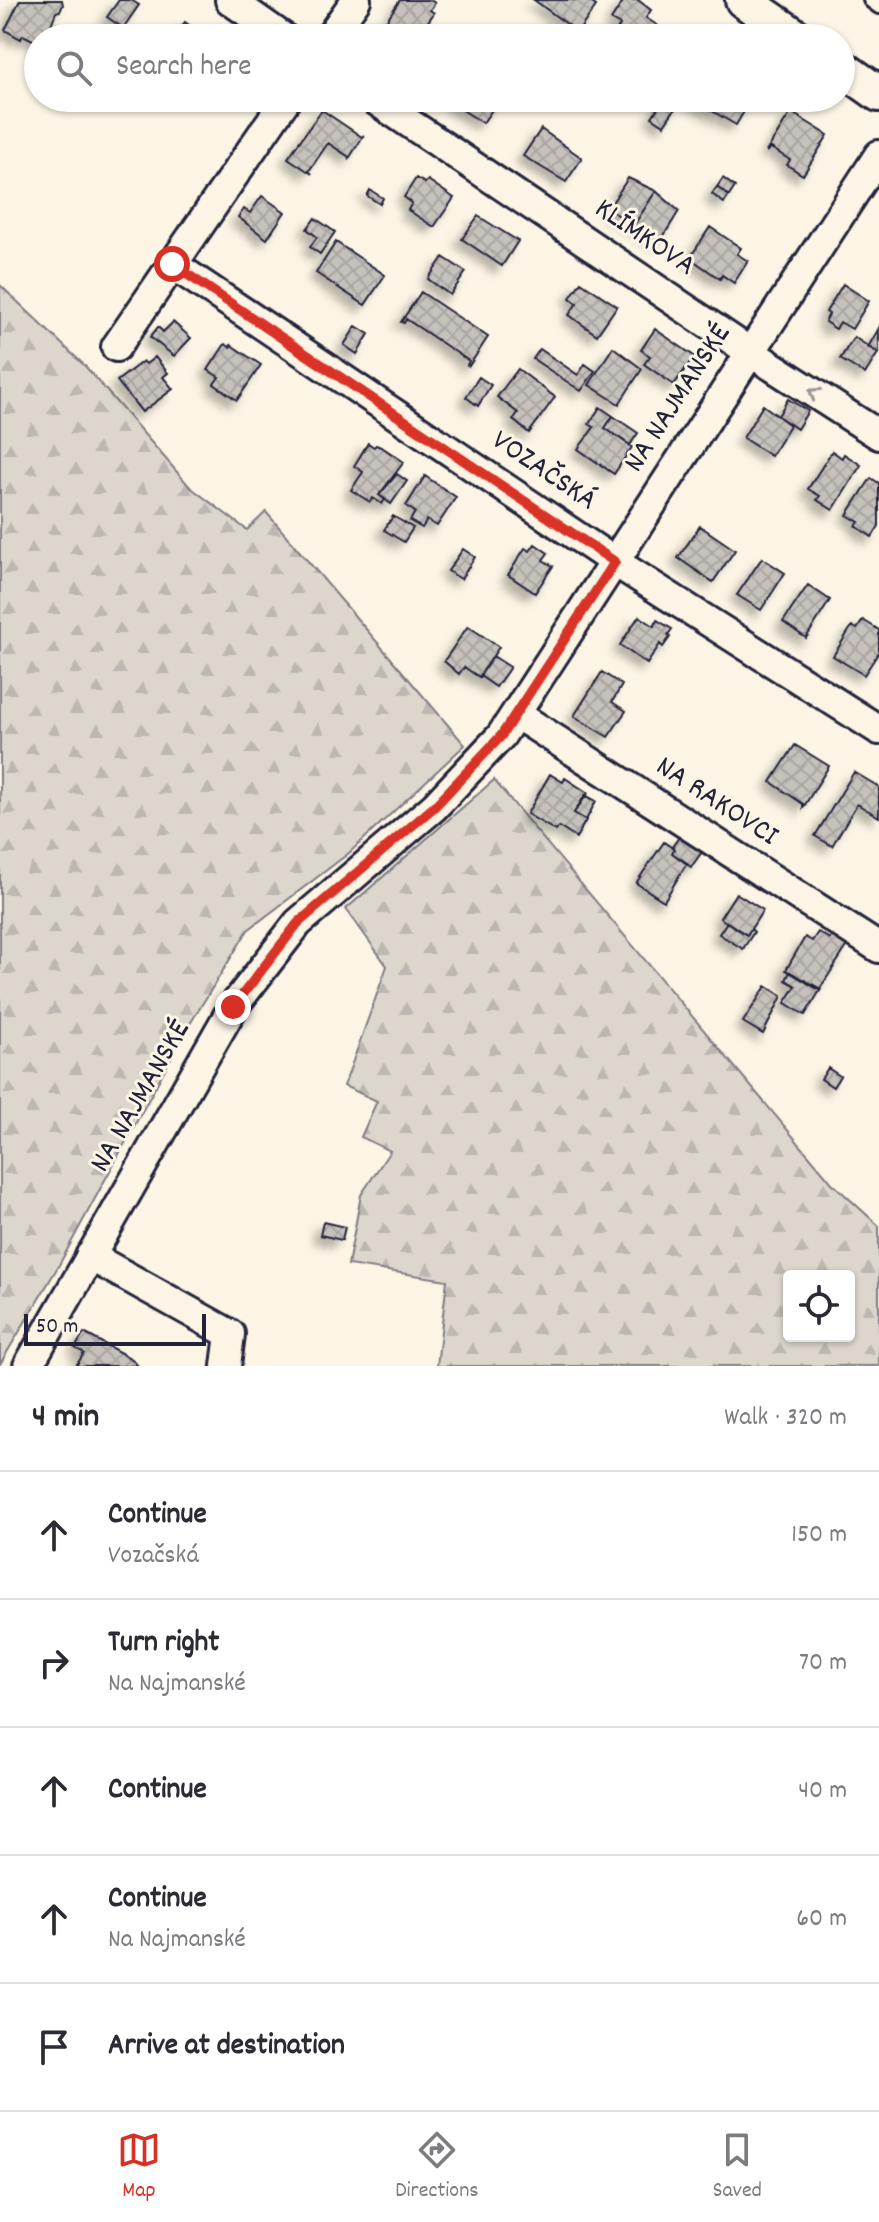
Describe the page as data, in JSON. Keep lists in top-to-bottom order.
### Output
{
  "streets": {
    "street": [
      "KLÍMKOVA",
      "NA NAJMANSKÉ",
      "VOZAČSKÁ",
      "NA RAKOVCI"
    ]
  },
  "crossings": [
    ["KLÍMKOVA", "NA NAJMANSKÉ"],
    ["NA NAJMANSKÉ", "VOZAČSKÁ"],
    ["NA NAJMANSKÉ", "NA RAKOVCI"]
  ],
  "scale_bar": "50 m",
  "page": {
    "search": "Search here",
    "scale": "50 m",
    "heading": ["4 min", "Walk · 320 m"],
    "list": [
      ["Continue", "Vozačská", "150 m"],
      ["Turn right", "Na Najmanské", "70 m"],
      ["Continue", "40 m"],
      ["Continue", "Na Najmanské", "60 m"],
      "Arrive at destination"
    ],
    "nav": ["Map", "Directions", "Saved"]
  }
}
